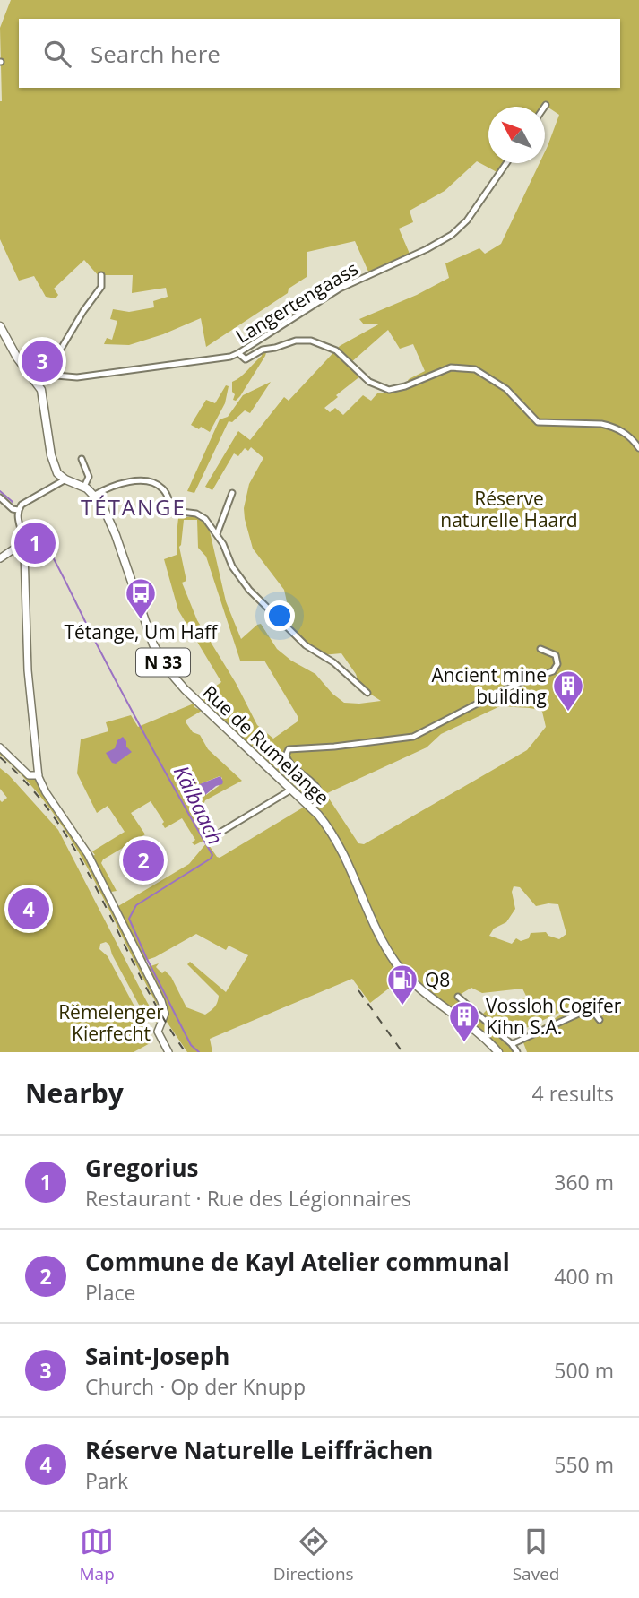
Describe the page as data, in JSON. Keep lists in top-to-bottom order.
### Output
{
  "streets": {
    "main road": ["N 33", "Rue de Rumelange"],
    "street": ["Langertengaass"]
  },
  "districts": ["TÉTANGE"],
  "water": ["Kälbaach"],
  "parks": ["Réserve naturelle Haard", "Rëmelenger Kierfecht"],
  "places": {
    "bus stop": ["Tétange, Um Haff"],
    "building": ["Ancient mine building", "Vossloh Cogifer Kihn S.A."],
    "fuel station": ["Q8"]
  },
  "north": "top left",
  "page": {
    "search": "Search here",
    "pins": [
      "3",
      "1",
      "2",
      "4"
    ],
    "heading": ["Nearby", "4 results"],
    "list": [
      {
        "mark": "1",
        "name": "Gregorius",
        "note": "Restaurant · Rue des Légionnaires",
        "value": "360 m"
      },
      {
        "mark": "2",
        "name": "Commune de Kayl Atelier communal",
        "note": "Place",
        "value": "400 m"
      },
      {
        "mark": "3",
        "name": "Saint-Joseph",
        "note": "Church · Op der Knupp",
        "value": "500 m"
      },
      {
        "mark": "4",
        "name": "Réserve Naturelle Leiffrächen",
        "note": "Park",
        "value": "550 m"
      }
    ],
    "nav": ["Map", "Directions", "Saved"]
  }
}
